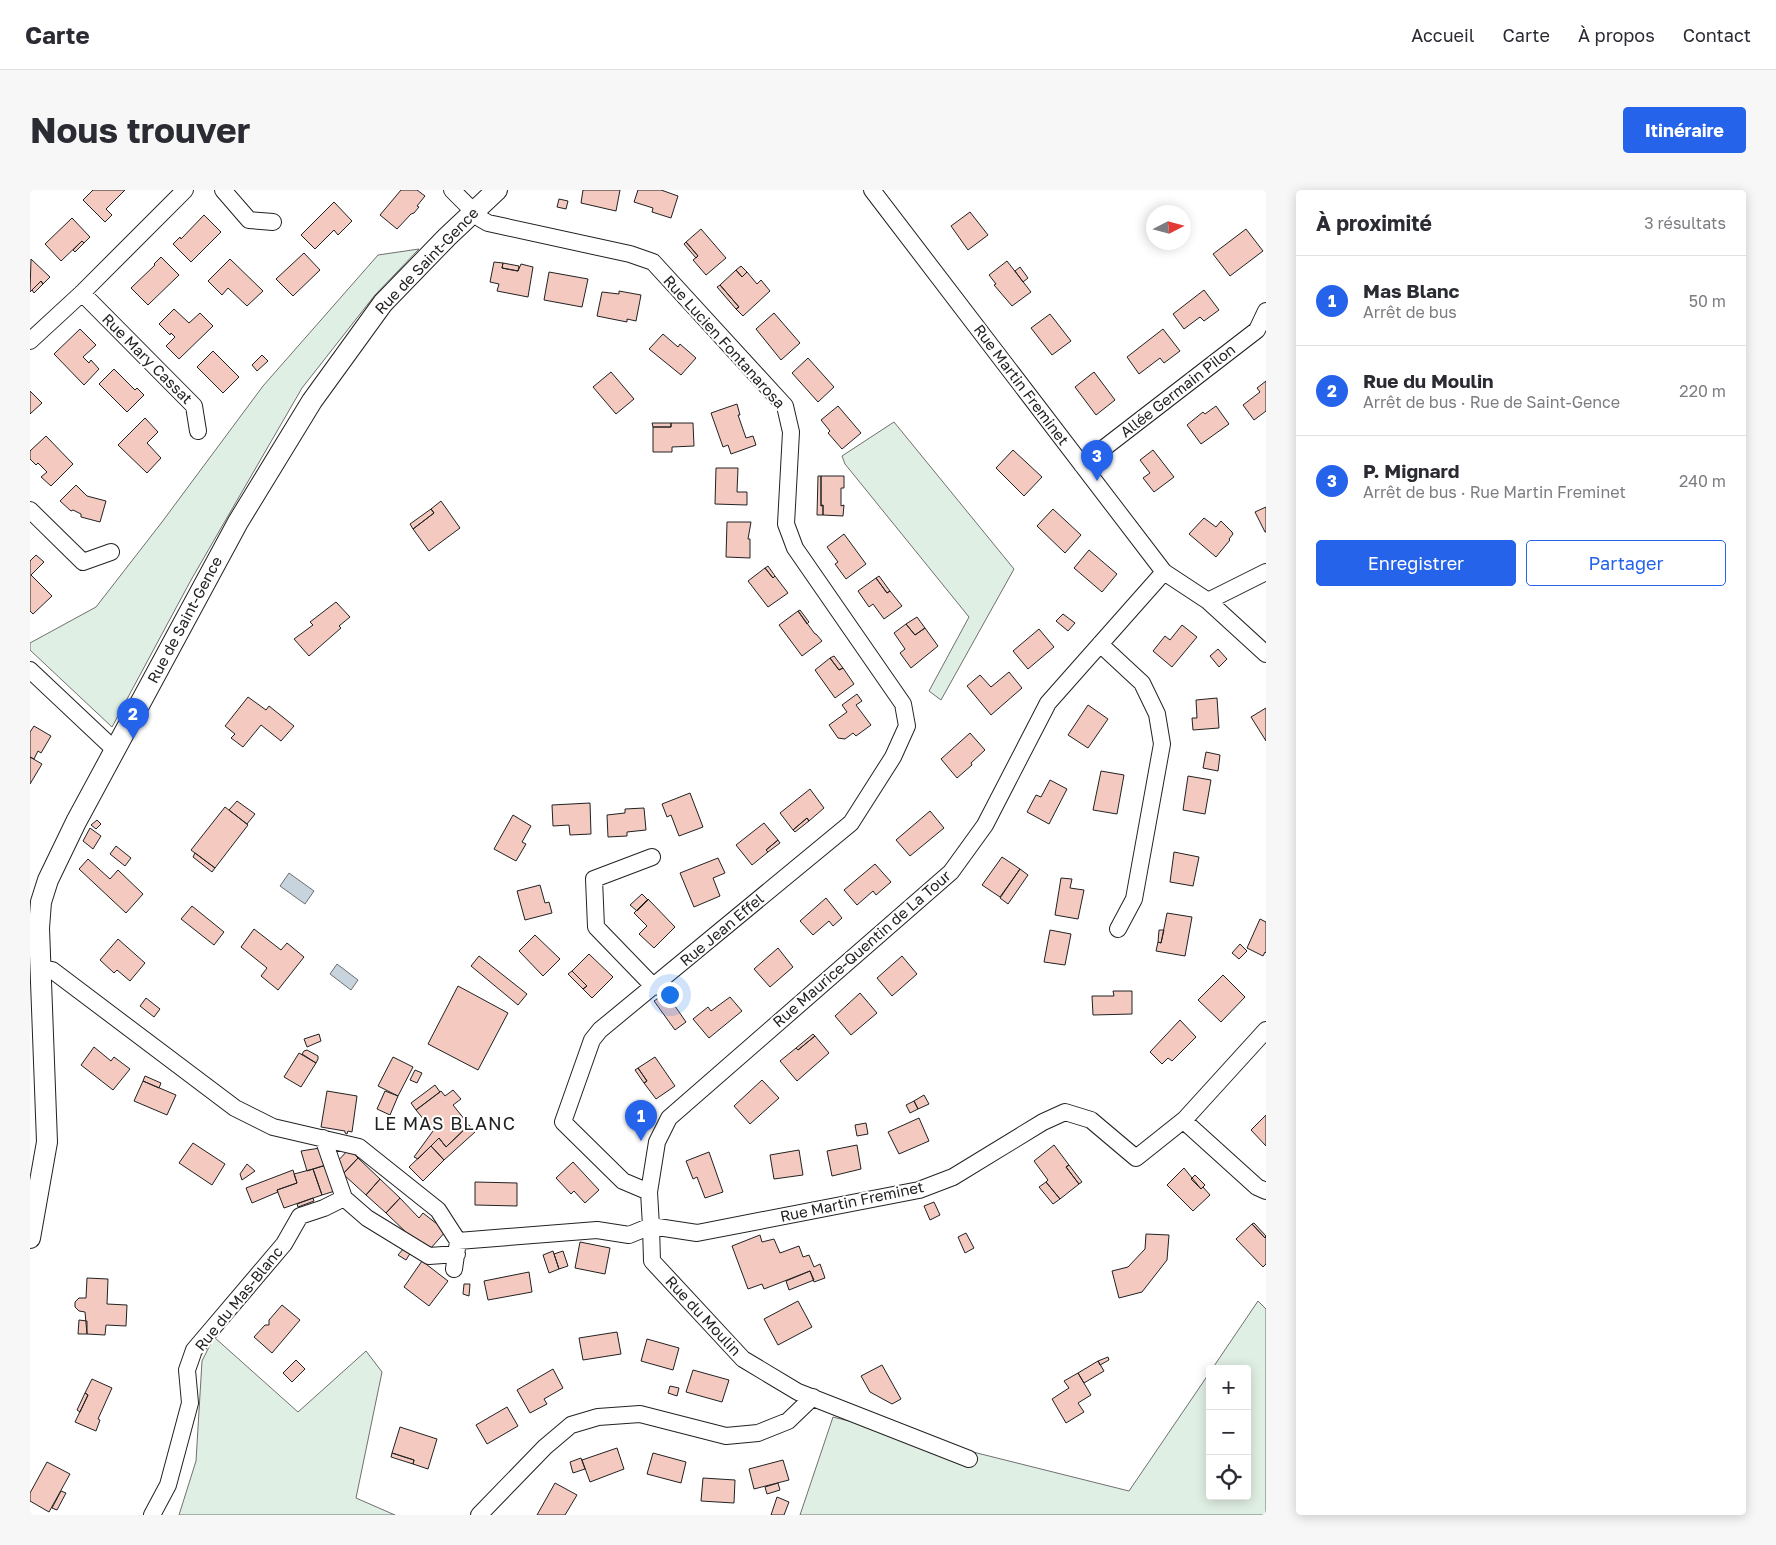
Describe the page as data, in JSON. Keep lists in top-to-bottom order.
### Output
{
  "streets": {
    "street": [
      "Rue de Saint-Gence",
      "Rue Lucien Fontanarosa",
      "Rue Mary Cassat",
      "Rue Martin Freminet",
      "Allée Germain Pilon",
      "Rue Jean Effel",
      "Rue Maurice-Quentin de La Tour",
      "Rue du Mas-Blanc",
      "Rue du Moulin"
    ]
  },
  "crossings": [
    ["Rue de Saint-Gence", "Rue Lucien Fontanarosa"],
    ["Rue Lucien Fontanarosa", "Rue Jean Effel"],
    ["Rue Martin Freminet", "Allée Germain Pilon"],
    ["Rue Martin Freminet", "Rue Maurice-Quentin de La Tour"],
    ["Rue Martin Freminet", "Rue du Moulin"],
    ["Rue Jean Effel", "Rue Maurice-Quentin de La Tour"],
    ["Rue Maurice-Quentin de La Tour", "Rue du Moulin"]
  ],
  "districts": ["LE MAS BLANC"],
  "north": "right",
  "page": {
    "header": "Carte",
    "nav": [
      "Accueil",
      "Carte",
      "À propos",
      "Contact"
    ],
    "buttons": [
      "Itinéraire",
      ["Enregistrer", "Partager"]
    ],
    "title": "Nous trouver",
    "heading": ["À proximité", "3 résultats"],
    "list": [
      {
        "mark": "1",
        "name": "Mas Blanc",
        "note": "Arrêt de bus",
        "value": "50 m"
      },
      {
        "mark": "2",
        "name": "Rue du Moulin",
        "note": "Arrêt de bus · Rue de Saint-Gence",
        "value": "220 m"
      },
      {
        "mark": "3",
        "name": "P. Mignard",
        "note": "Arrêt de bus · Rue Martin Freminet",
        "value": "240 m"
      }
    ],
    "pins": ["3", "2", "1"],
    "map_buttons": ["+", "−"]
  }
}
